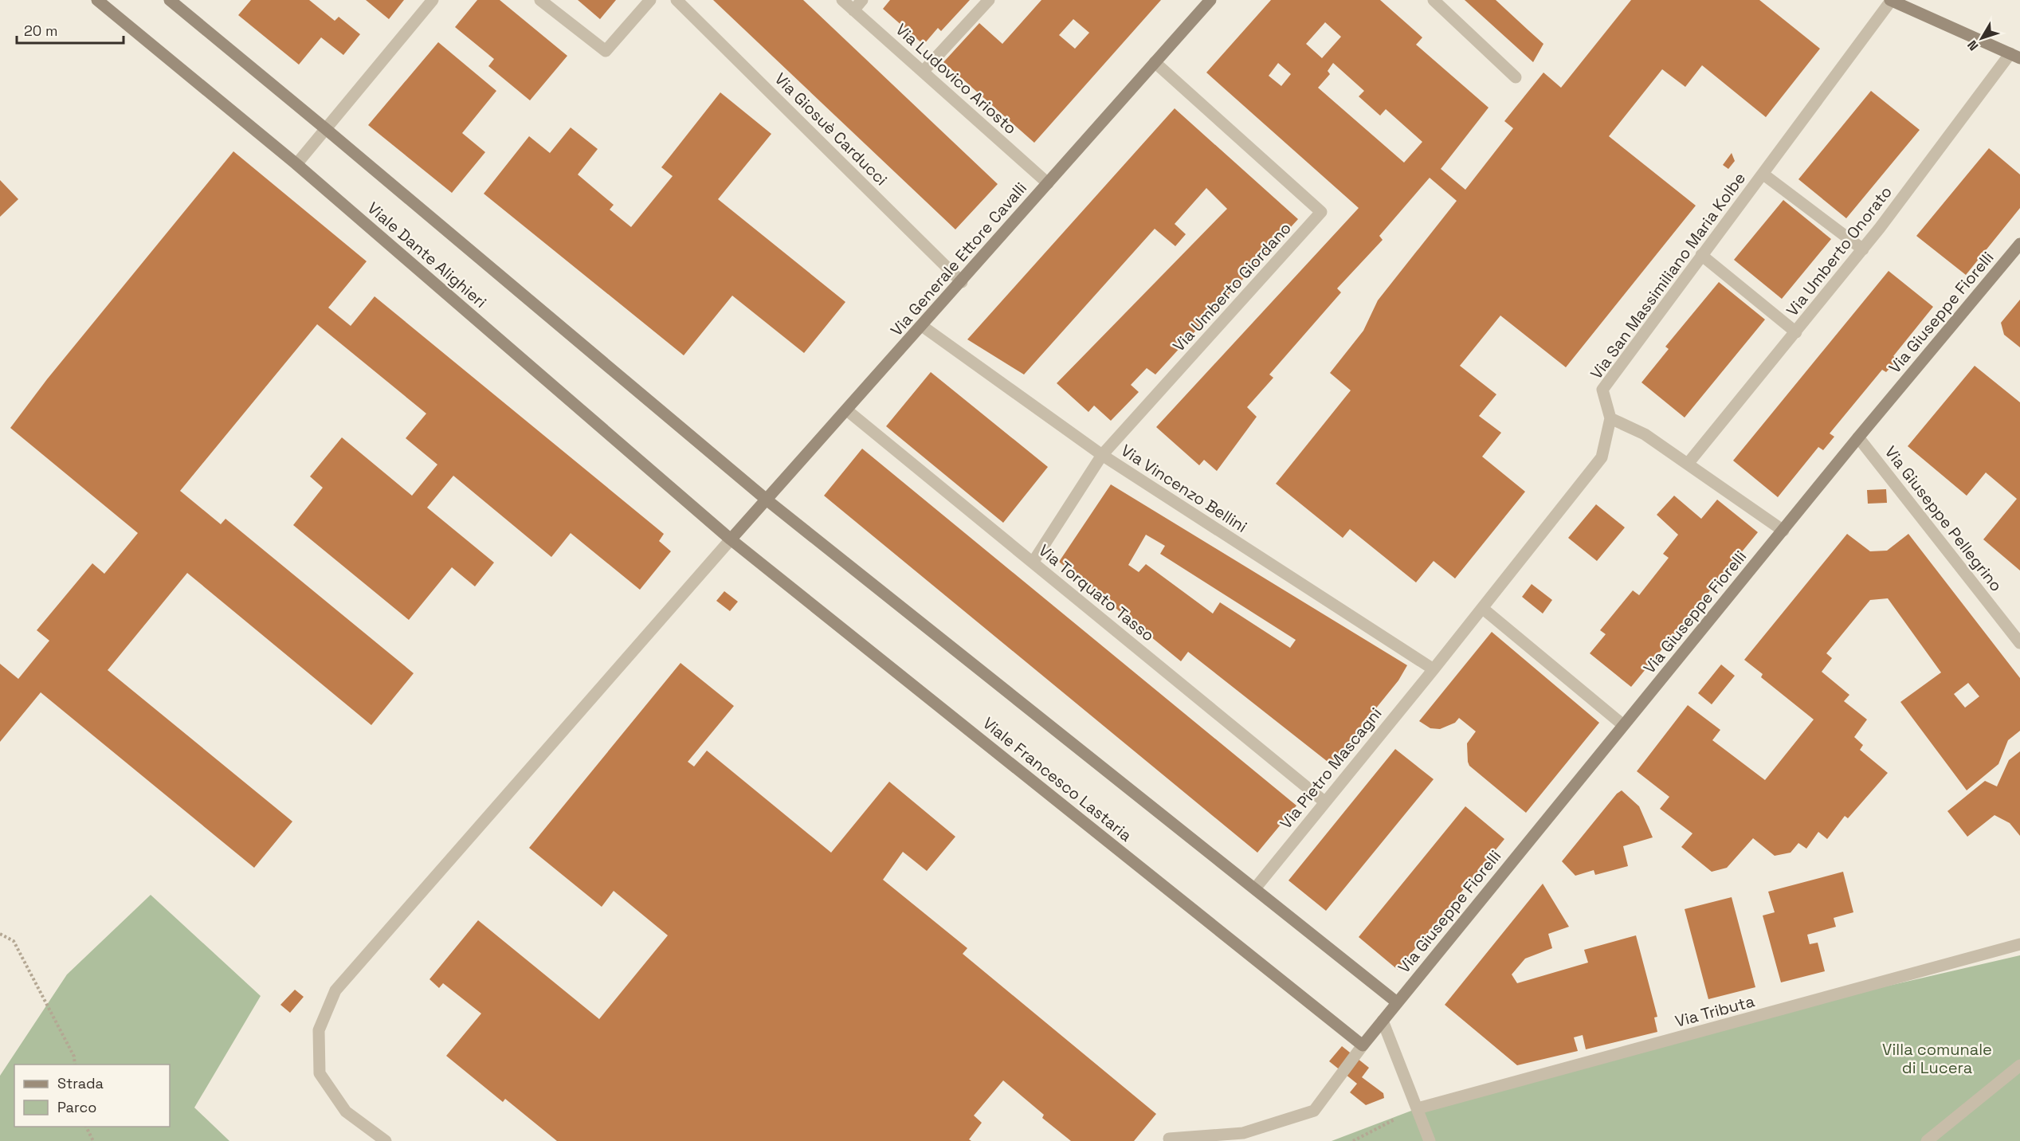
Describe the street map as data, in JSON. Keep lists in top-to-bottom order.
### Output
{
  "streets": {
    "street": [
      "Via Ludovico Ariosto",
      "Via Giosuè Carducci",
      "Via Umberto Onorato",
      "Viale Dante Alighieri",
      "Via Generale Ettore Cavalli",
      "Via San Massimiliano Maria Kolbe",
      "Via Umberto Giordano",
      "Via Giuseppe Fiorelli",
      "Via Vincenzo Bellini",
      "Via Giuseppe Pellegrino",
      "Via Torquato Tasso",
      "Via Pietro Mascagni",
      "Viale Francesco Lastaria",
      "Via Tributa"
    ]
  },
  "crossings": [
    ["Via Ludovico Ariosto", "Via Generale Ettore Cavalli"],
    ["Via Giosuè Carducci", "Via Generale Ettore Cavalli"],
    ["Viale Dante Alighieri", "Via Generale Ettore Cavalli"],
    ["Viale Dante Alighieri", "Viale Francesco Lastaria"],
    ["Via Generale Ettore Cavalli", "Via Umberto Giordano"],
    ["Via Generale Ettore Cavalli", "Via Vincenzo Bellini"],
    ["Via Generale Ettore Cavalli", "Via Torquato Tasso"],
    ["Via Generale Ettore Cavalli", "Viale Francesco Lastaria"],
    ["Via San Massimiliano Maria Kolbe", "Via Vincenzo Bellini"],
    ["Via San Massimiliano Maria Kolbe", "Via Pietro Mascagni"],
    ["Via Umberto Giordano", "Via Vincenzo Bellini"],
    ["Via Umberto Giordano", "Via Torquato Tasso"],
    ["Via Giuseppe Fiorelli", "Via Giuseppe Pellegrino"],
    ["Via Giuseppe Fiorelli", "Viale Francesco Lastaria"],
    ["Via Vincenzo Bellini", "Via Pietro Mascagni"],
    ["Via Torquato Tasso", "Via Pietro Mascagni"]
  ],
  "parks": ["Villa comunale di Lucera"],
  "legend": ["Strada", "Parco"],
  "scale_bar": "20 m",
  "north": "bottom left"
}
